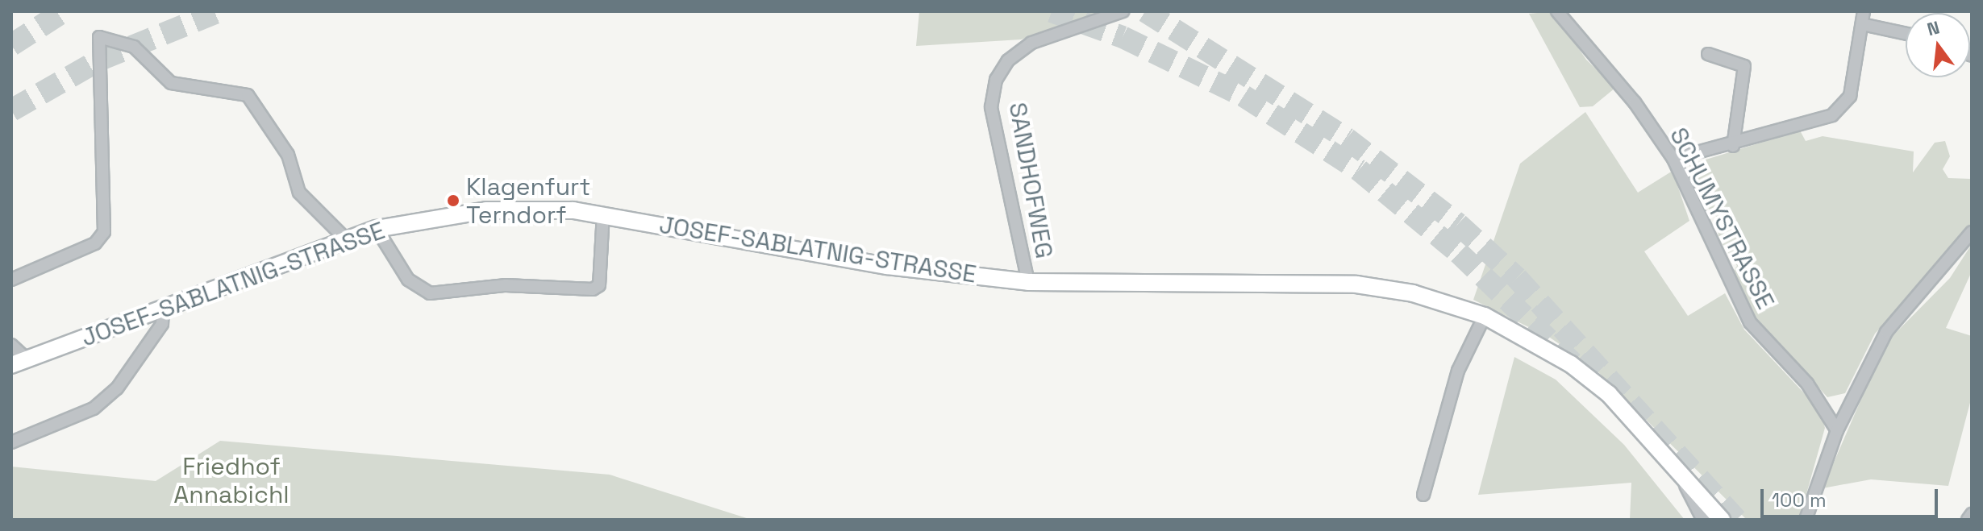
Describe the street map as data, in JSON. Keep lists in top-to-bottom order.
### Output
{
  "streets": {
    "main road": ["JOSEF-SABLATNIG-STRASSE"],
    "street": ["SANDHOFWEG", "SCHUMYSTRASSE"]
  },
  "crossings": [
    ["SANDHOFWEG", "JOSEF-SABLATNIG-STRASSE"]
  ],
  "parks": ["Friedhof Annabichl"],
  "places": ["Klagenfurt Terndorf"],
  "scale_bar": "100 m",
  "north": "top"
}
